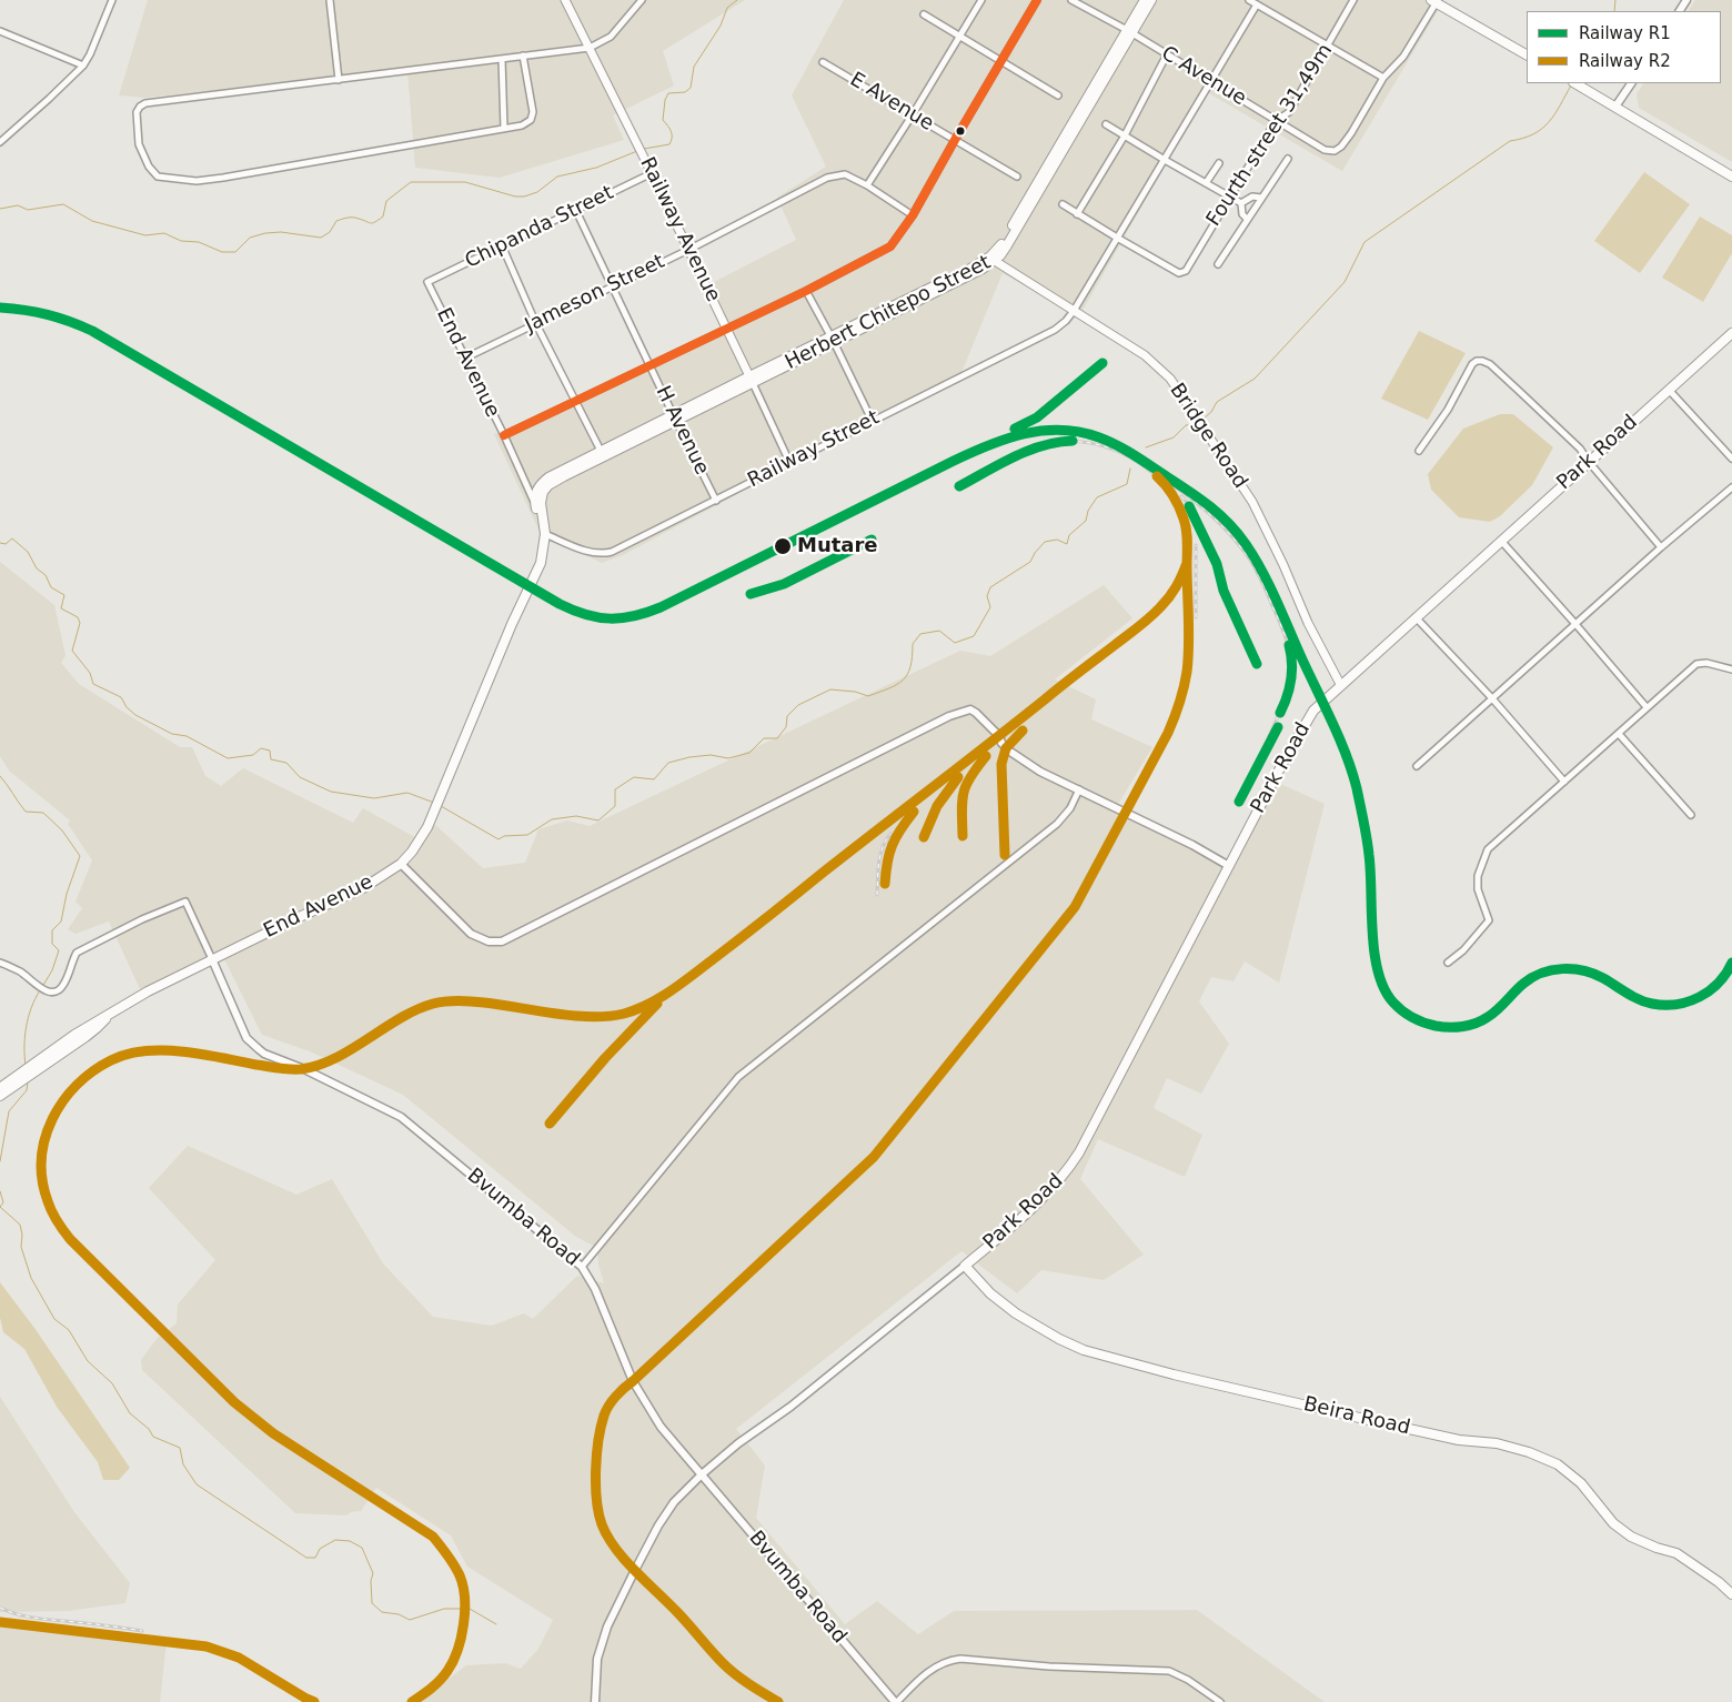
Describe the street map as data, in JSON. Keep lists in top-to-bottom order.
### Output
{
  "streets": {
    "highway": [
      "Herbert Chitepo Street",
      "End Avenue",
      "Park Road",
      "Beira Road"
    ],
    "main road": ["Railway Avenue", "Bridge Road"],
    "street": [
      "C Avenue",
      "E Avenue",
      "Fourth street 31,49m",
      "Chipanda Street",
      "Jameson Street",
      "H Avenue",
      "Railway Street",
      "Bvumba Road"
    ]
  },
  "crossings": [
    ["C Avenue", "Fourth street 31,49m"],
    ["C Avenue", "Herbert Chitepo Street"],
    ["C Avenue", "Railway Street"],
    ["Fourth street 31,49m", "Railway Street"],
    ["Chipanda Street", "Railway Avenue"],
    ["Chipanda Street", "End Avenue"],
    ["Chipanda Street", "H Avenue"],
    ["Railway Avenue", "Jameson Street"],
    ["Railway Avenue", "Herbert Chitepo Street"],
    ["Railway Avenue", "Railway Street"],
    ["Jameson Street", "End Avenue"],
    ["Jameson Street", "H Avenue"],
    ["Herbert Chitepo Street", "End Avenue"],
    ["Herbert Chitepo Street", "H Avenue"],
    ["Herbert Chitepo Street", "Bridge Road"],
    ["End Avenue", "Railway Street"],
    ["End Avenue", "Bvumba Road"],
    ["H Avenue", "Railway Street"],
    ["Bridge Road", "Railway Street"],
    ["Bridge Road", "Park Road"],
    ["Park Road", "Beira Road"]
  ],
  "places": ["Mutare"],
  "lines": ["rail line R1", "rail line R2"],
  "legend": ["Railway R1", "Railway R2"]
}
